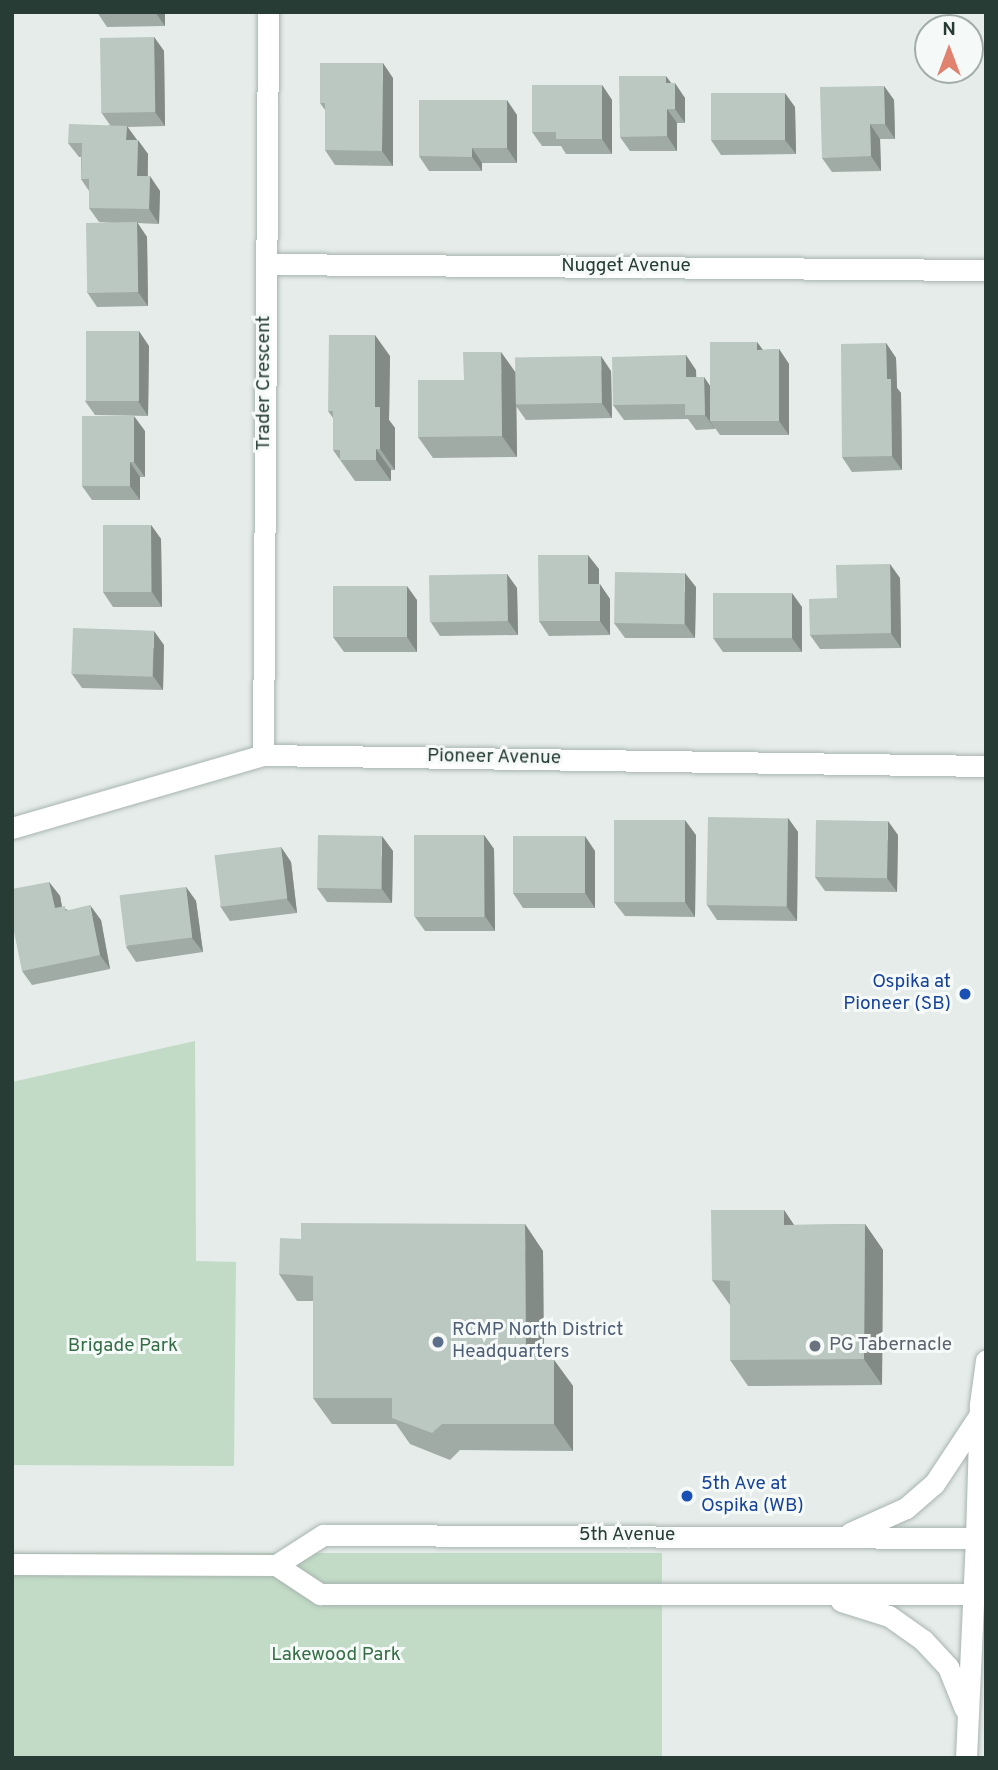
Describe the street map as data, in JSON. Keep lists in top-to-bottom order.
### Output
{
  "streets": {
    "street": [
      "Nugget Avenue",
      "Trader Crescent",
      "Pioneer Avenue",
      "5th Avenue"
    ]
  },
  "crossings": [
    ["Nugget Avenue", "Trader Crescent"],
    ["Trader Crescent", "Pioneer Avenue"]
  ],
  "parks": ["Brigade Park", "Lakewood Park"],
  "places": [
    "Ospika at Pioneer (SB)",
    "RCMP North District Headquarters",
    "PG Tabernacle",
    "5th Ave at Ospika (WB)"
  ],
  "north": "top"
}
